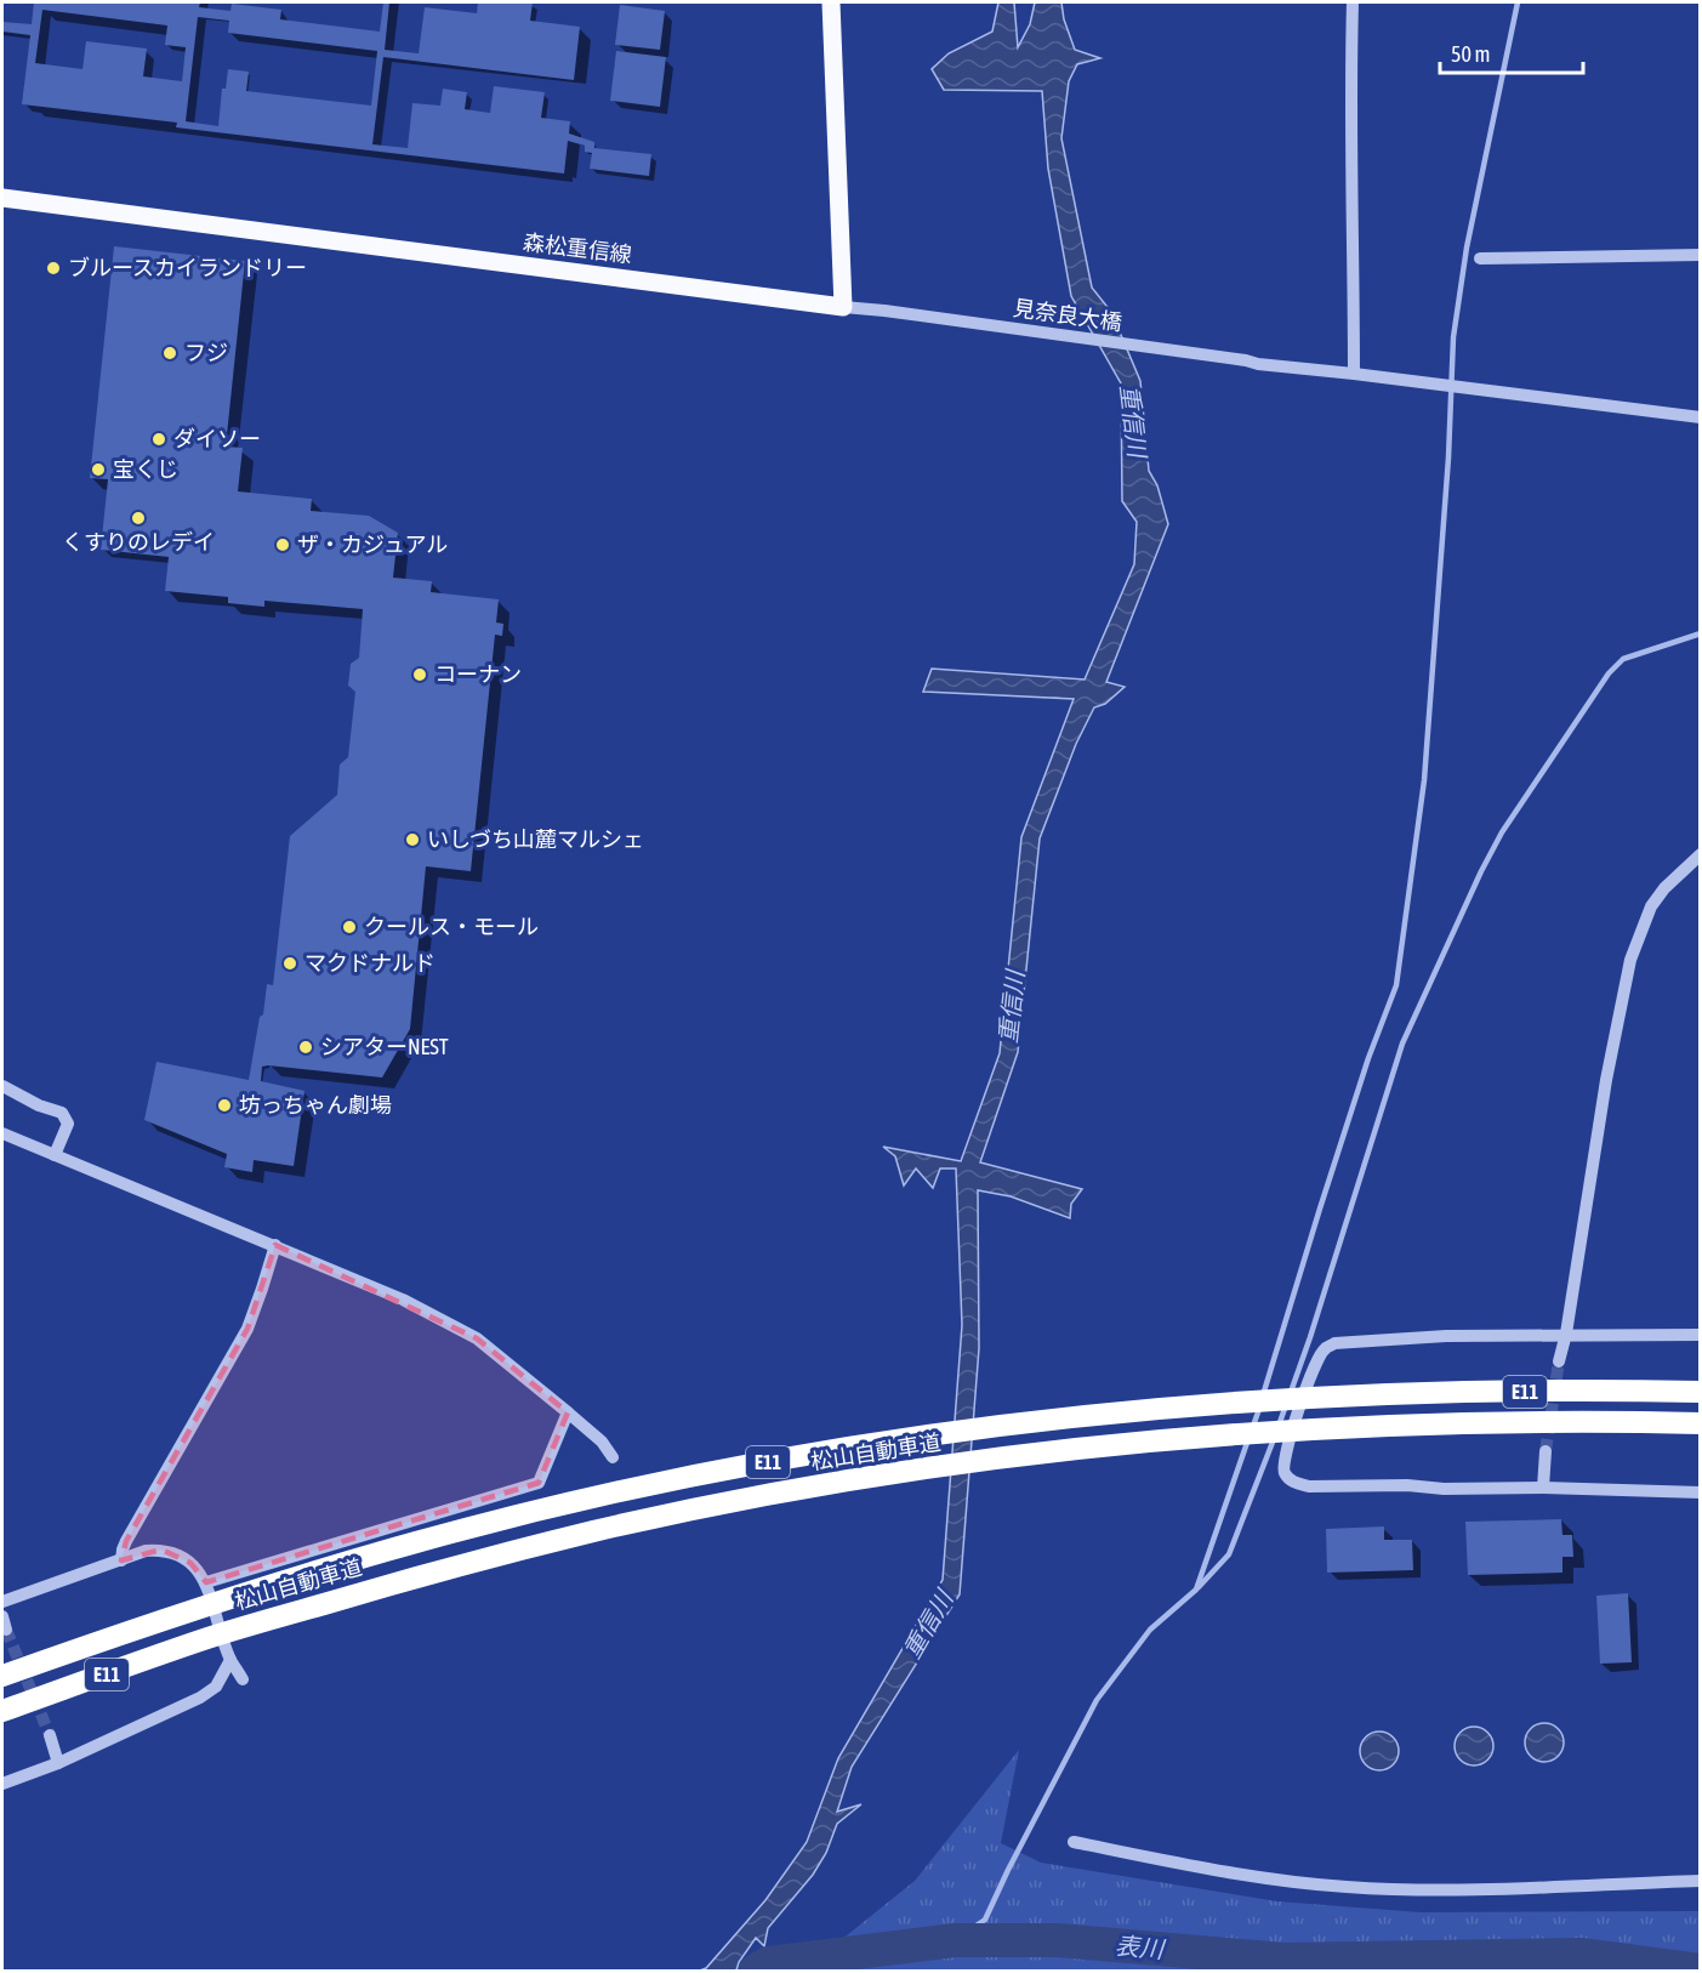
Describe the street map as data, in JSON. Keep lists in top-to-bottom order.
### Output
{
  "streets": {
    "highway": ["E11", "松山自動車道"],
    "main road": ["森松重信線"],
    "street": ["見奈良大橋"]
  },
  "crossings": [
    ["森松重信線", "見奈良大橋"]
  ],
  "water": ["重信川", "表川"],
  "places": [
    "ブルースカイランドリー",
    "フジ",
    "ダイソー",
    "宝くじ",
    "くすりのレデイ",
    "ザ・カジュアル",
    "コーナン",
    "いしづち山麓マルシェ",
    "クールス・モール",
    "マクドナルド",
    "シアターNEST",
    "坊っちゃん劇場"
  ],
  "scale_bar": "50 m"
}
